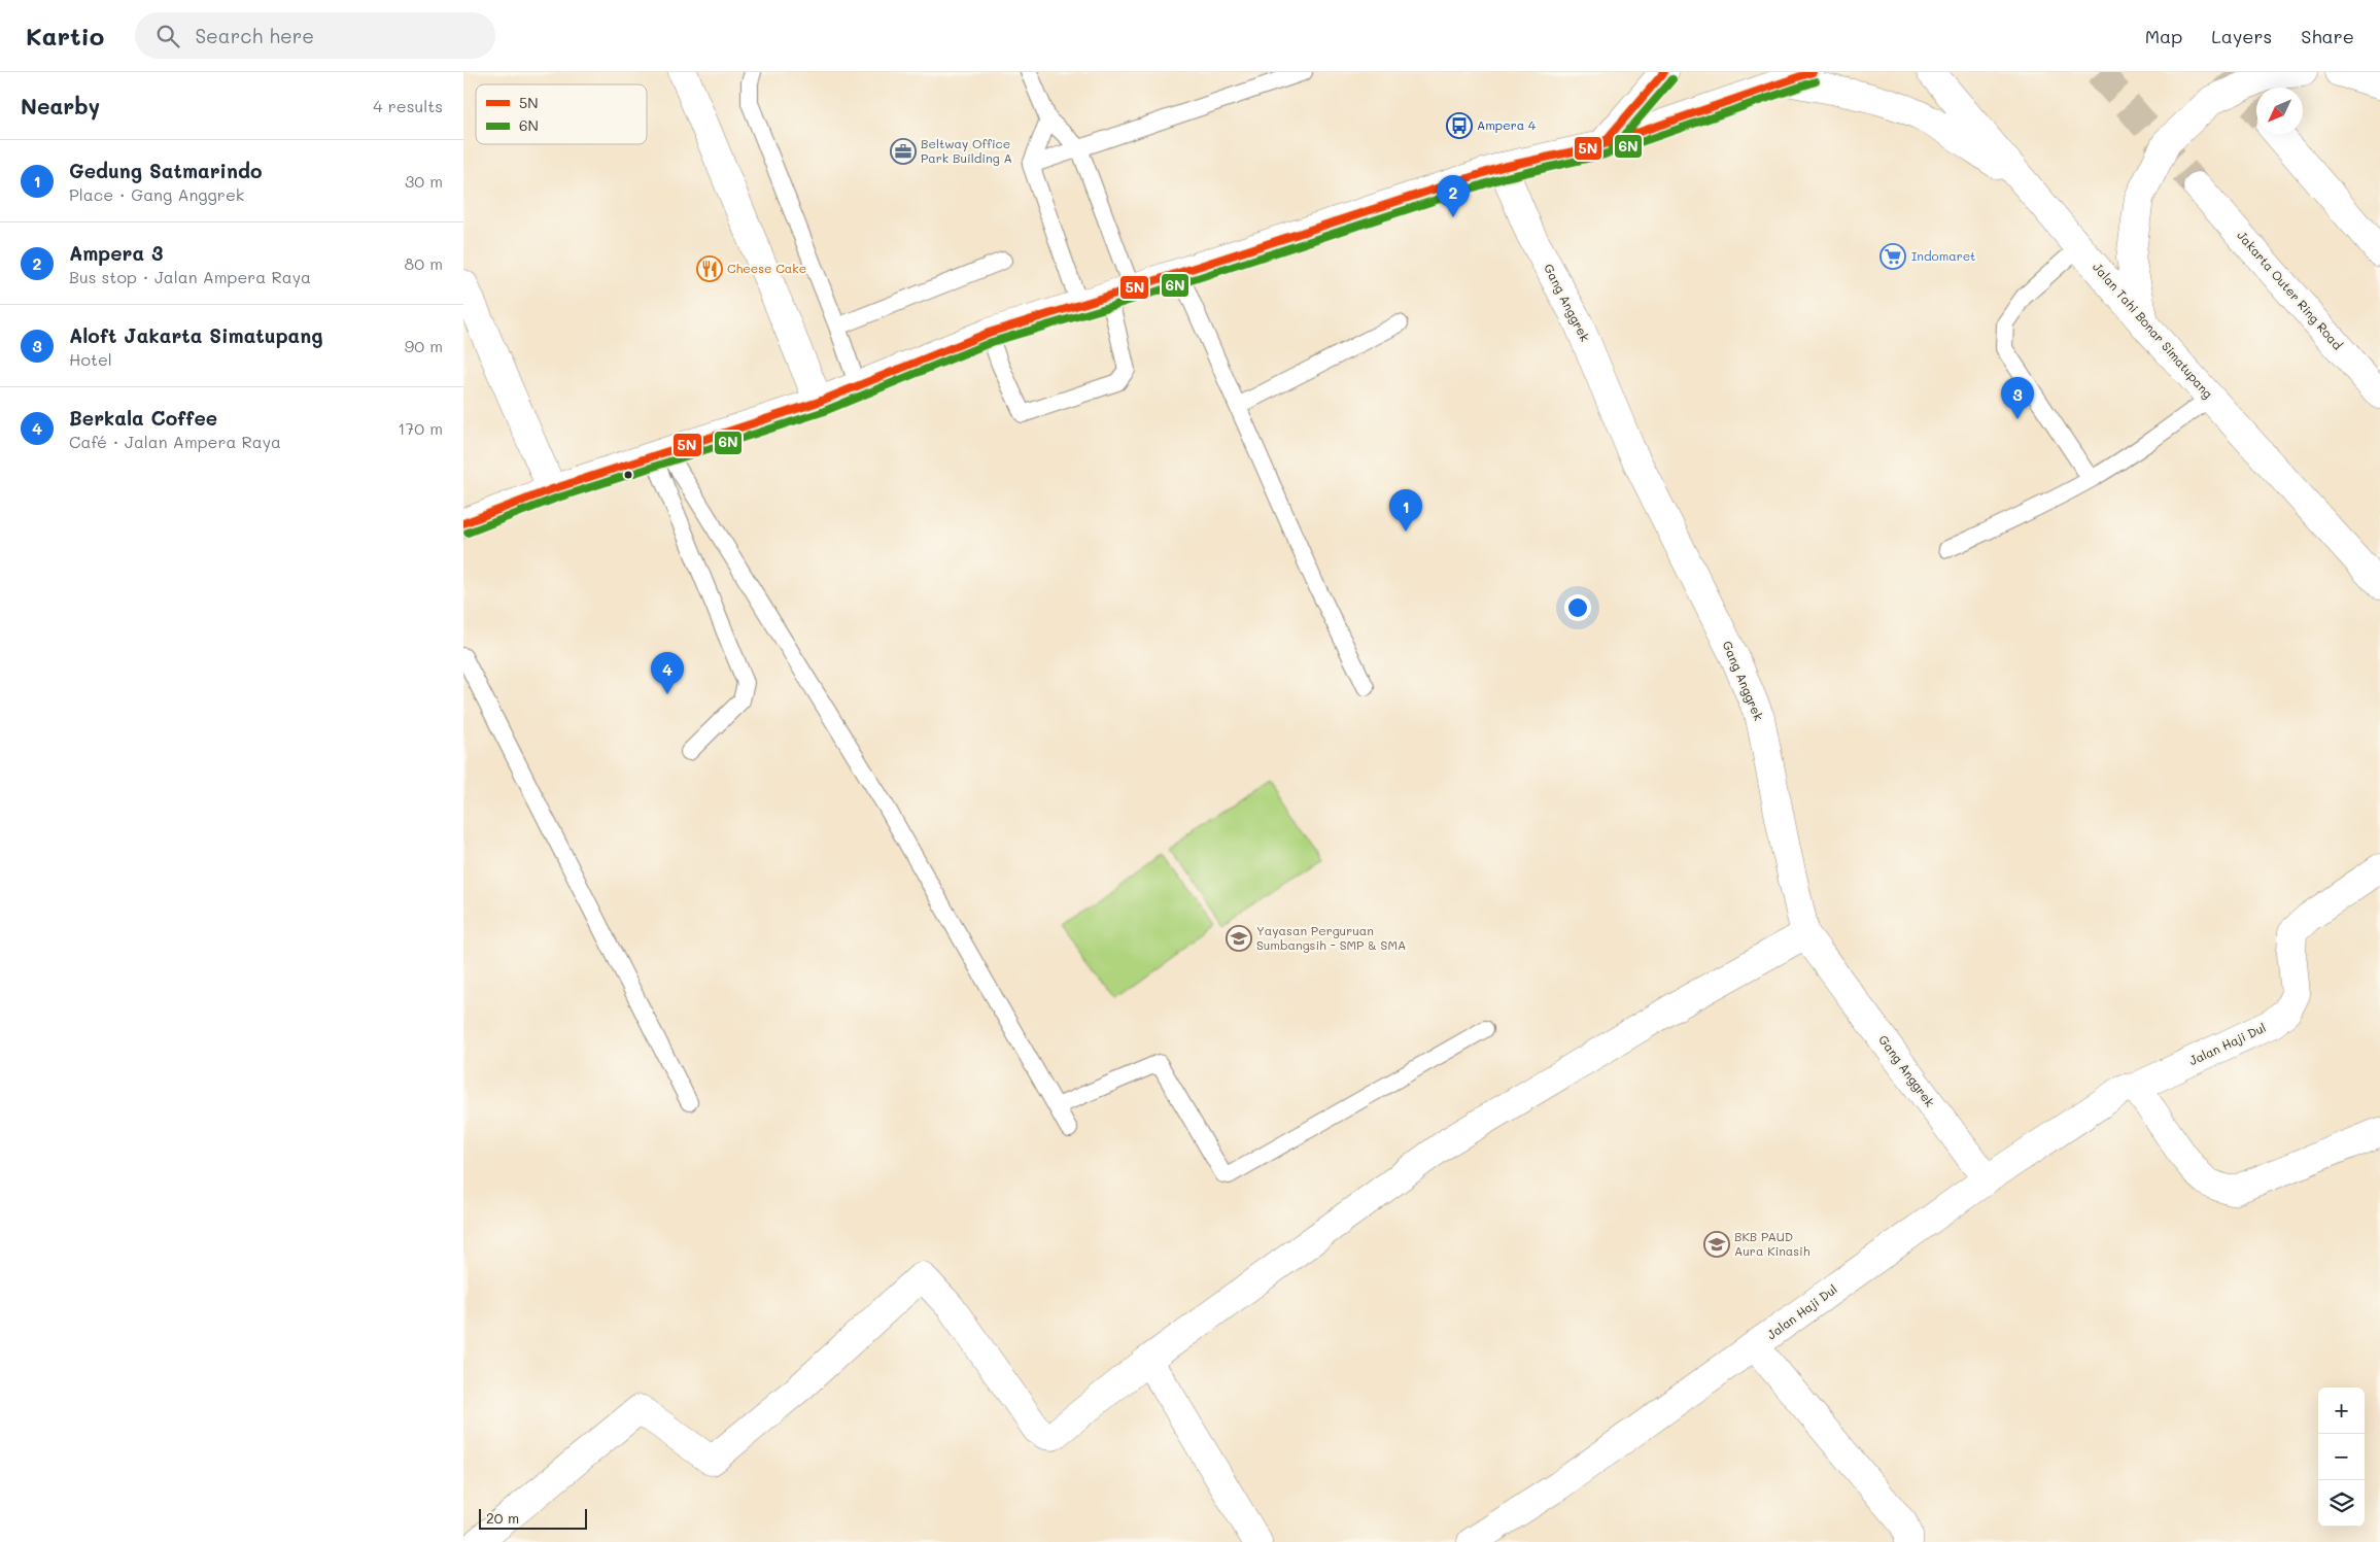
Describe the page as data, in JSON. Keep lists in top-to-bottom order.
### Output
{
  "streets": {
    "main road": [
      "Jakarta Outer Ring Road",
      "Gang Anggrek",
      "Jalan Tahi Bonar Simatupang",
      "Jalan Haji Dul"
    ]
  },
  "crossings": [
    ["Gang Anggrek", "Jalan Haji Dul"]
  ],
  "places": {
    "bus stop": ["Ampera 4"],
    "office": ["Beltway Office Park Building A"],
    "supermarket": ["Indomaret"],
    "restaurant": ["Cheese Cake"],
    "school or university": ["Yayasan Perguruan Sumbangsih - SMP & SMA", "BKB PAUD Aura Kinasih"]
  },
  "lines": ["transit line 5N", "transit line 6N"],
  "legend": ["5N", "6N"],
  "scale_bar": "20 m",
  "north": "bottom left",
  "page": {
    "header": "Kartio",
    "search": "Search here",
    "nav": ["Map", "Layers", "Share"],
    "heading": ["Nearby", "4 results"],
    "list": [
      {
        "mark": "1",
        "name": "Gedung Satmarindo",
        "note": "Place · Gang Anggrek",
        "value": "30 m"
      },
      {
        "mark": "2",
        "name": "Ampera 3",
        "note": "Bus stop · Jalan Ampera Raya",
        "value": "80 m"
      },
      {
        "mark": "3",
        "name": "Aloft Jakarta Simatupang",
        "note": "Hotel",
        "value": "90 m"
      },
      {
        "mark": "4",
        "name": "Berkala Coffee",
        "note": "Café · Jalan Ampera Raya",
        "value": "170 m"
      }
    ],
    "pins": [
      "2",
      "3",
      "1",
      "4"
    ],
    "map_buttons": ["+", "−"],
    "scale": "20 m"
  }
}
